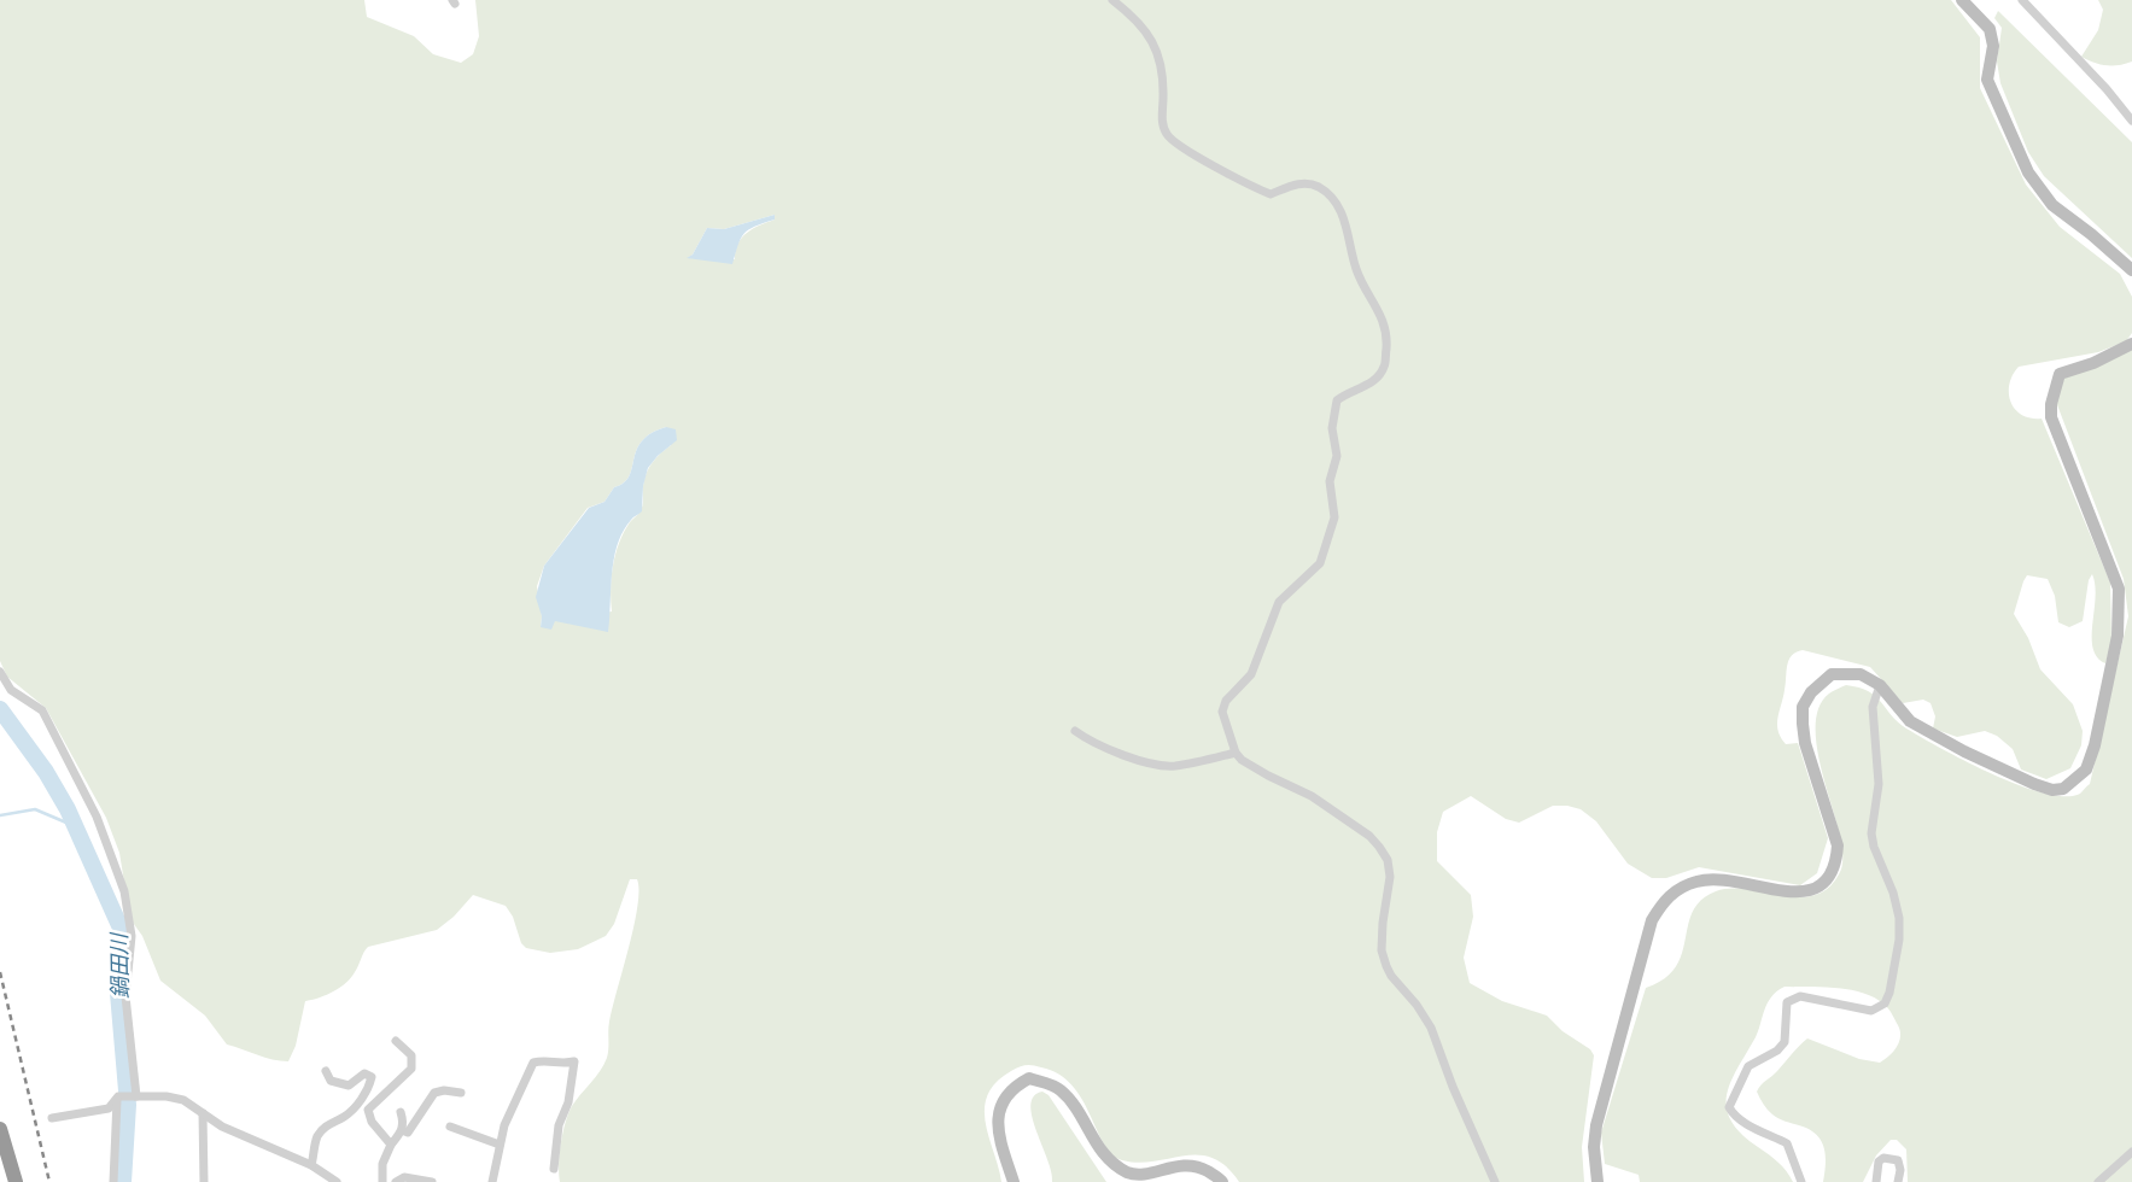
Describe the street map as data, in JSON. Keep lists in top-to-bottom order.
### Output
{
  "water": ["鍋田川"]
}
